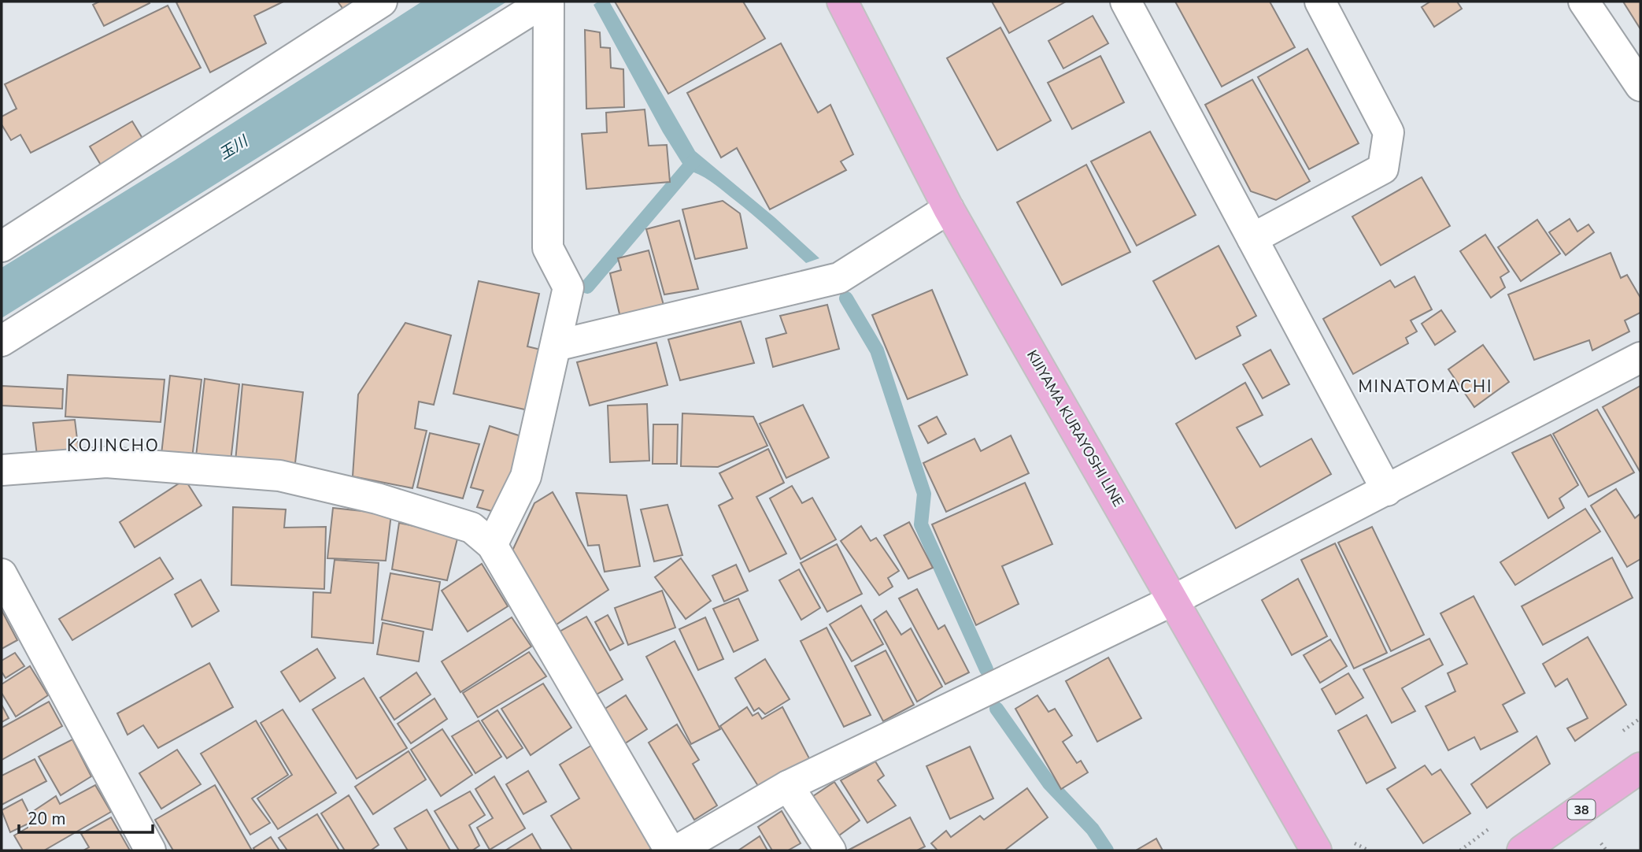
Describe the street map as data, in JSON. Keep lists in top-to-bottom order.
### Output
{
  "streets": {
    "main road": ["KIJIYAMA KURAYOSHI LINE", "38"]
  },
  "districts": ["MINATOMACHI", "KOJINCHO"],
  "water": ["玉川"],
  "scale_bar": "20 m"
}
